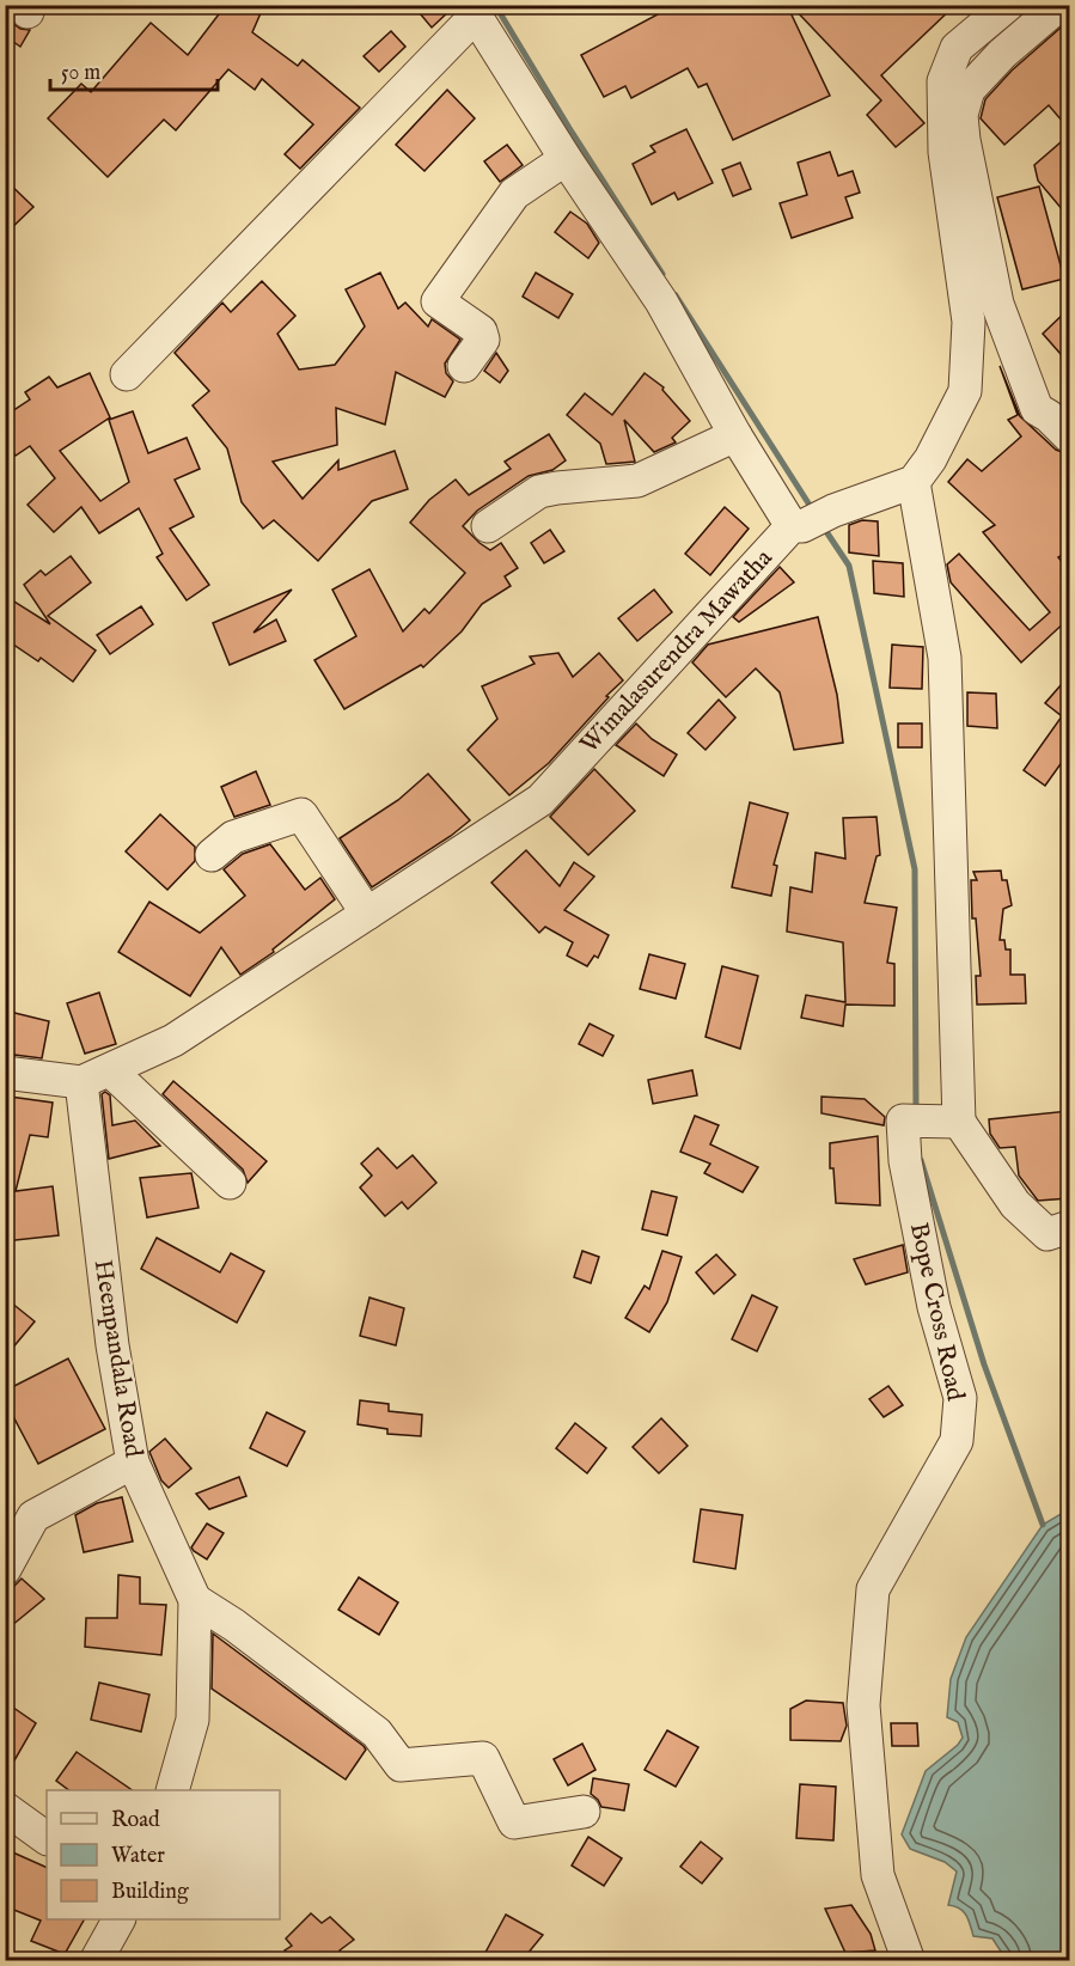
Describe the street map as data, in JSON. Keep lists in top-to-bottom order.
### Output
{
  "streets": {
    "street": ["Wimalasurendra Mawatha", "Bope Cross Road", "Heenpandala Road"]
  },
  "crossings": [
    ["Wimalasurendra Mawatha", "Heenpandala Road"]
  ],
  "legend": ["Road", "Water", "Building"],
  "scale_bar": "50 m"
}
